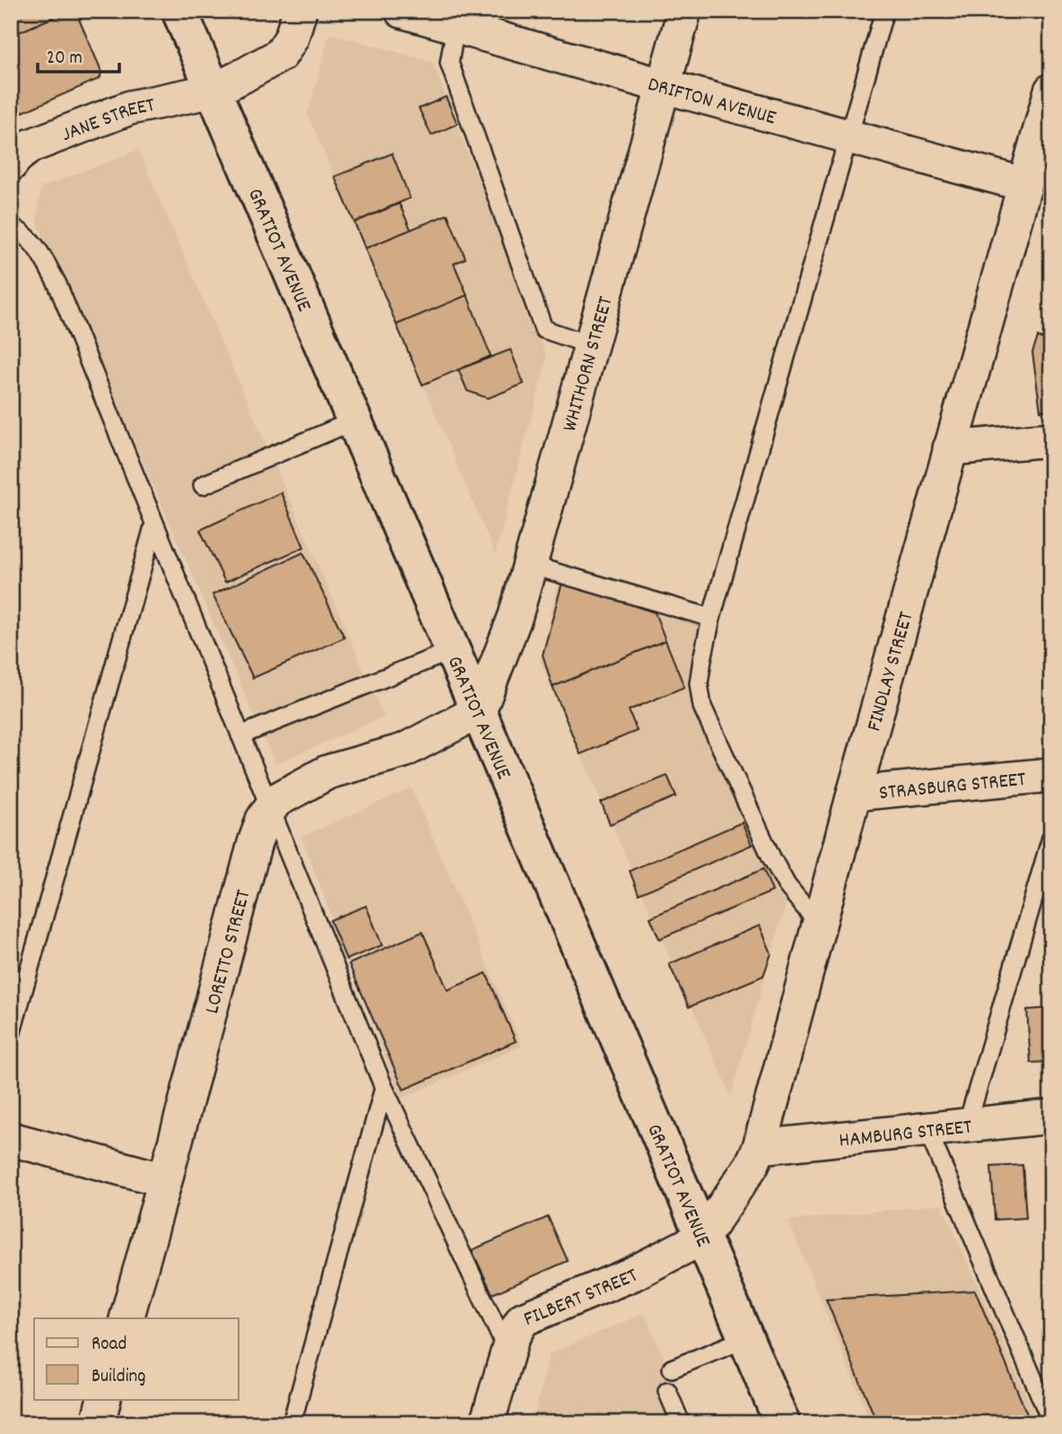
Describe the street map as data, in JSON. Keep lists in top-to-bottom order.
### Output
{
  "streets": {
    "main road": ["GRATIOT AVENUE"],
    "street": [
      "DRIFTON AVENUE",
      "JANE STREET",
      "WHITHORN STREET",
      "FINDLAY STREET",
      "STRASBURG STREET",
      "LORETTO STREET",
      "HAMBURG STREET",
      "FILBERT STREET"
    ]
  },
  "crossings": [
    ["DRIFTON AVENUE", "WHITHORN STREET"],
    ["DRIFTON AVENUE", "FINDLAY STREET"],
    ["JANE STREET", "GRATIOT AVENUE"],
    ["GRATIOT AVENUE", "WHITHORN STREET"],
    ["GRATIOT AVENUE", "FINDLAY STREET"],
    ["GRATIOT AVENUE", "LORETTO STREET"],
    ["GRATIOT AVENUE", "FILBERT STREET"],
    ["WHITHORN STREET", "LORETTO STREET"],
    ["FINDLAY STREET", "STRASBURG STREET"],
    ["FINDLAY STREET", "HAMBURG STREET"],
    ["FINDLAY STREET", "FILBERT STREET"]
  ],
  "legend": ["Road", "Building"],
  "scale_bar": "20 m"
}
